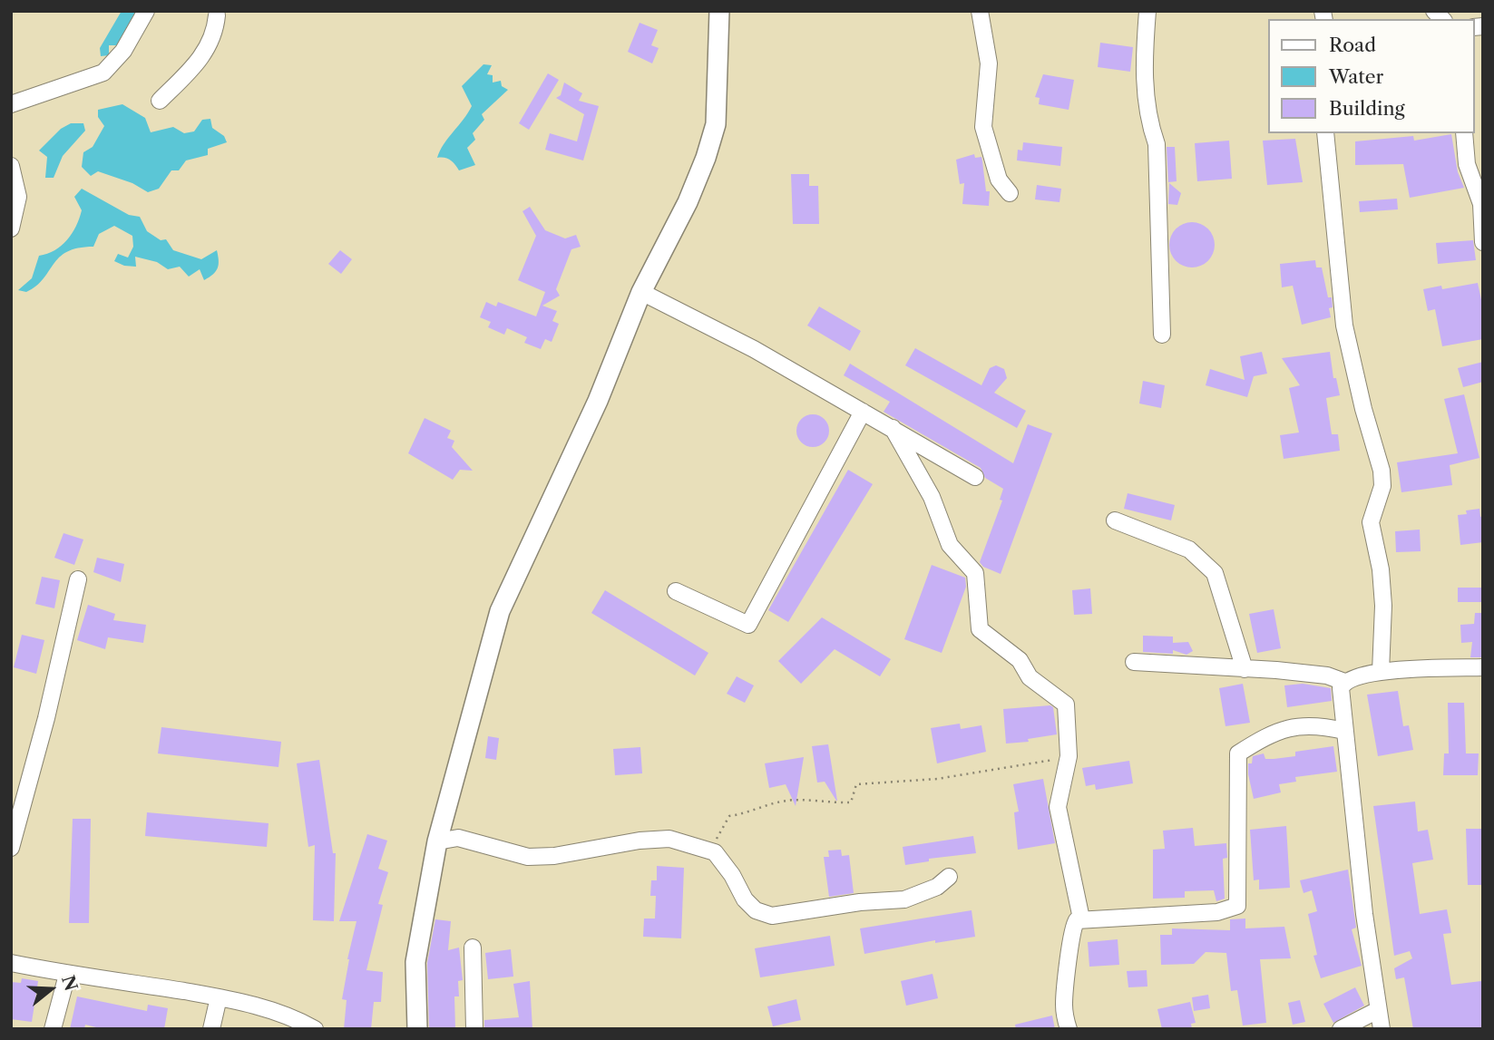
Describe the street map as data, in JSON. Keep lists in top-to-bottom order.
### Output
{
  "legend": ["Road", "Water", "Building"],
  "north": "right"
}
